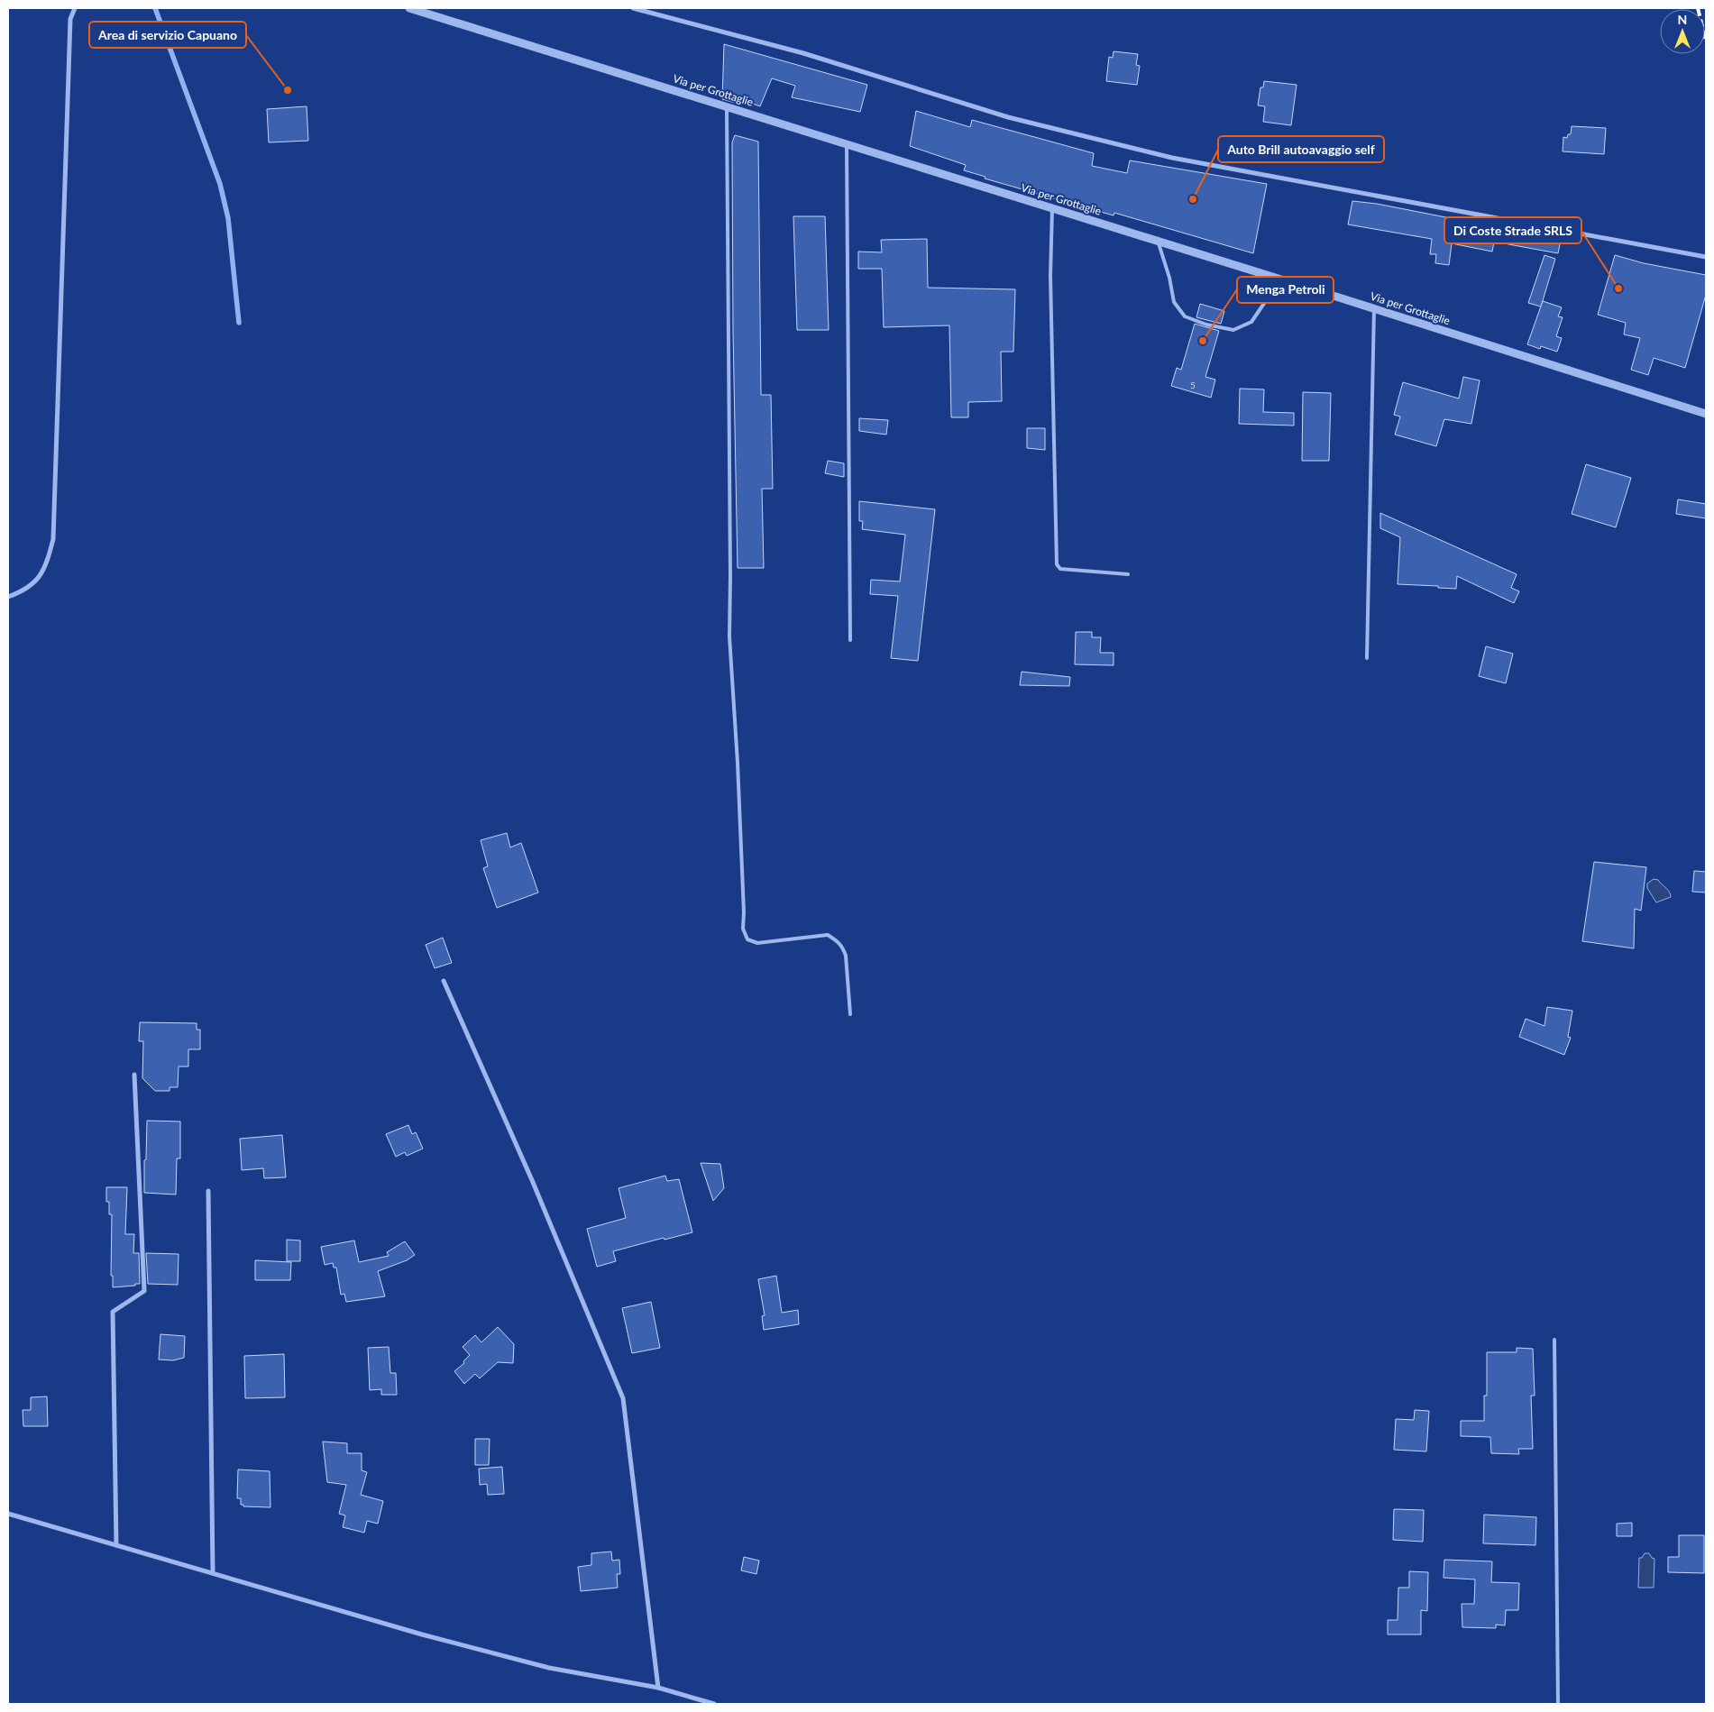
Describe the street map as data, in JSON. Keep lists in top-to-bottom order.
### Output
{
  "streets": {
    "street": ["Via per Grottaglie"]
  },
  "places": [
    "Area di servizio Capuano",
    "Auto Brill autoavaggio self",
    "Di Coste Strade SRLS",
    "Menga Petroli"
  ],
  "house_numbers": ["5"],
  "north": "top"
}
